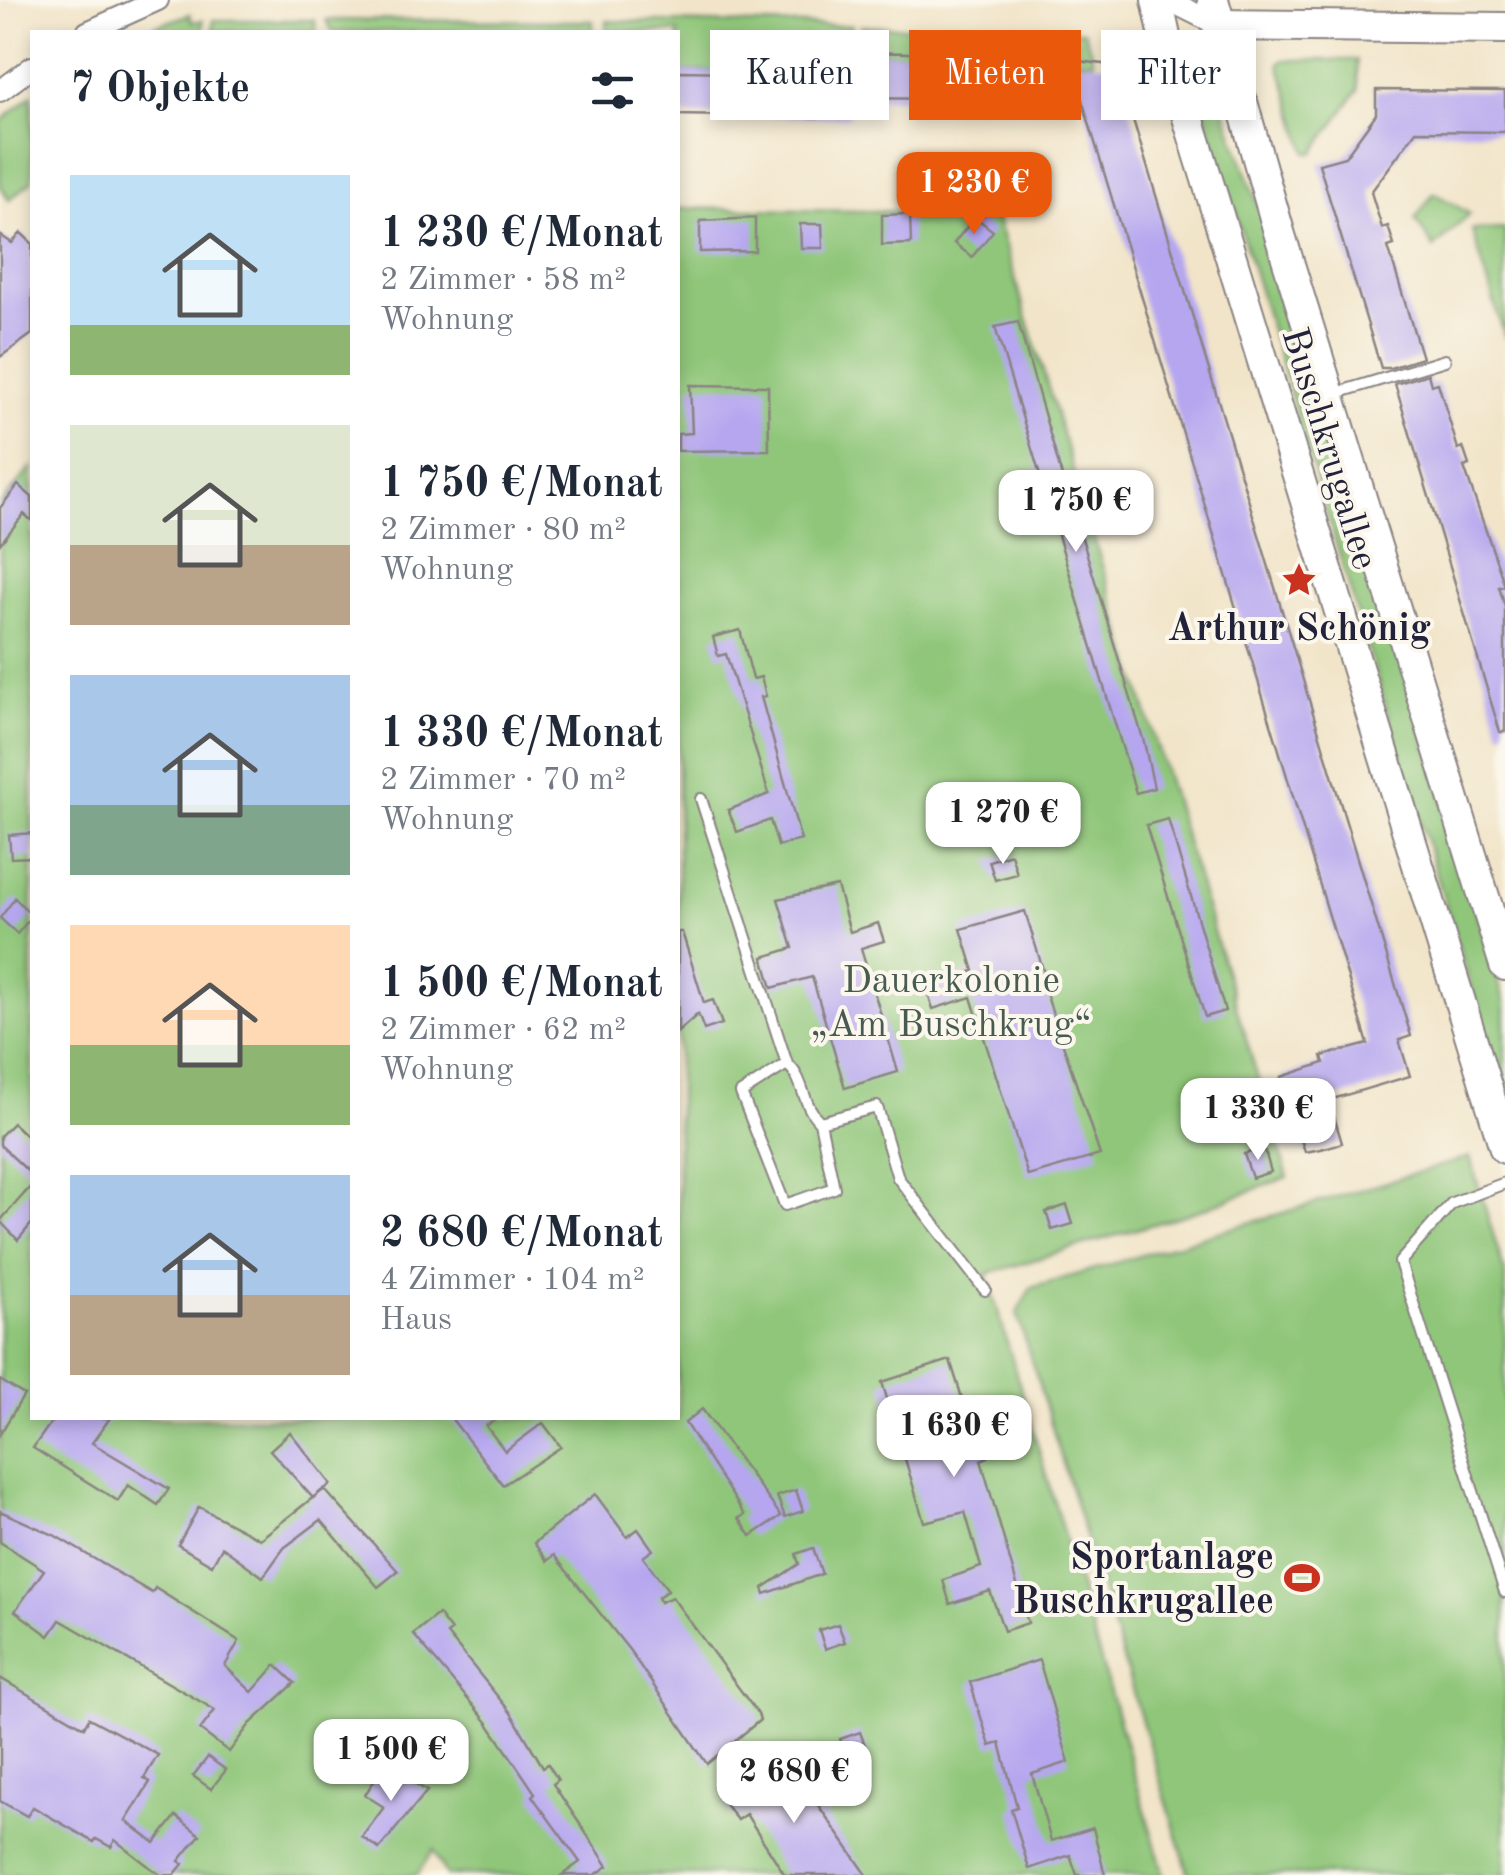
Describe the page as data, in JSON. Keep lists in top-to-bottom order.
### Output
{
  "streets": {
    "main road": ["Buschkrugallee"]
  },
  "parks": ["Dauerkolonie „Am Buschkrug“"],
  "places": {
    "place": ["Arthur Schönig"],
    "sports": ["Sportanlage Buschkrugallee"]
  },
  "page": {
    "chip": ["Kaufen", "Mieten", "Filter"],
    "heading": "7 Objekte",
    "list": [
      {
        "name": "1 230 €/Monat",
        "note": "2 Zimmer · 58 m² · Wohnung"
      },
      {
        "name": "1 750 €/Monat",
        "note": "2 Zimmer · 80 m² · Wohnung"
      },
      {
        "name": "1 330 €/Monat",
        "note": "2 Zimmer · 70 m² · Wohnung"
      },
      {
        "name": "1 500 €/Monat",
        "note": "2 Zimmer · 62 m² · Wohnung"
      },
      {
        "name": "2 680 €/Monat",
        "note": "4 Zimmer · 104 m² · Haus"
      }
    ],
    "price": [
      "1 230 €",
      "1 750 €",
      "1 270 €",
      "1 330 €",
      "1 630 €",
      "1 500 €",
      "2 680 €"
    ]
  }
}
